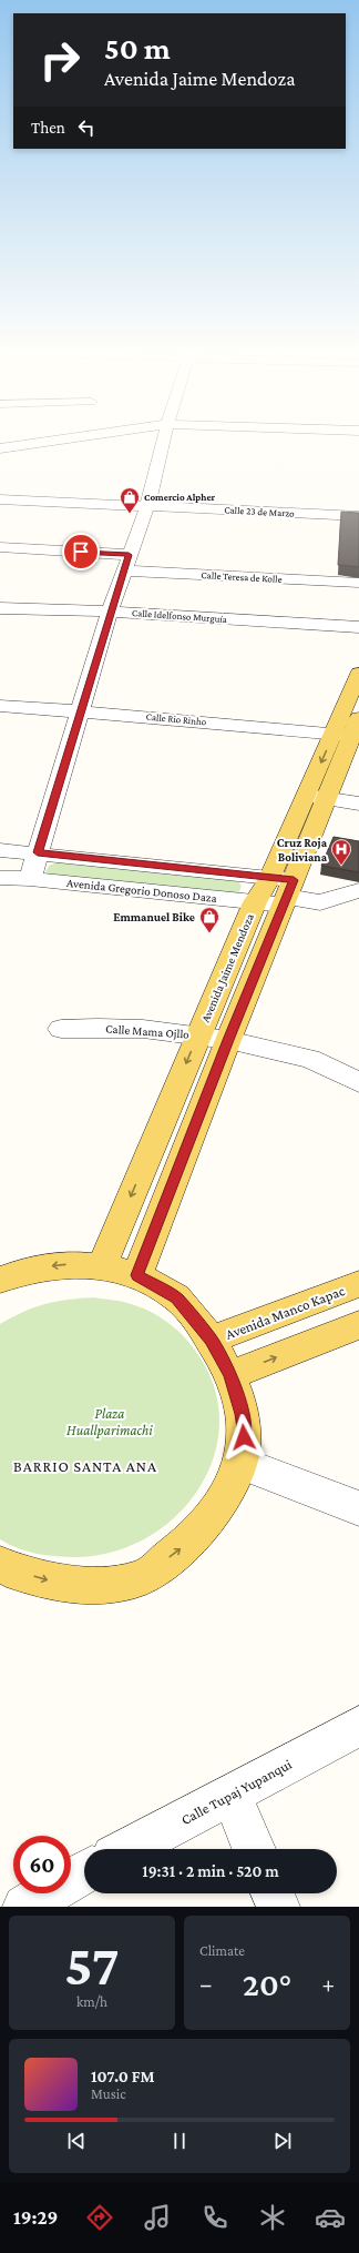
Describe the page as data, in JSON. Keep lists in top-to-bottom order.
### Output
{
  "streets": {
    "main road": ["Avenida Jaime Mendoza", "Avenida Manco Kapac"],
    "street": [
      "Calle 23 de Marzo",
      "Calle Teresa de Kolle",
      "Calle Idelfonso Murguía",
      "Calle Rio Rinho",
      "Avenida Gregorio Donoso Daza",
      "Calle Mama Ojllo",
      "Calle Tupaj Yupanqui"
    ]
  },
  "crossings": [
    ["Calle Rio Rinho", "Avenida Jaime Mendoza"],
    ["Avenida Gregorio Donoso Daza", "Avenida Jaime Mendoza"],
    ["Avenida Jaime Mendoza", "Calle Mama Ojllo"]
  ],
  "districts": ["BARRIO SANTA ANA"],
  "parks": ["Plaza Huallparimachi"],
  "places": {
    "shop": ["Comercio Alpher", "Emmanuel Bike"],
    "hospital": ["Cruz Roja Boliviana"]
  },
  "page": {
    "turn": ["50 m", "Avenida Jaime Mendoza"],
    "then": "Then",
    "limit": "60",
    "trip": "19:31 · 2 min · 520 m",
    "tile": [
      ["57", "km/h"],
      "Climate"
    ],
    "heat": ["−", "20°", "+"],
    "song": ["107.0 FM", "Music"],
    "tabs": "19:29"
  }
}
